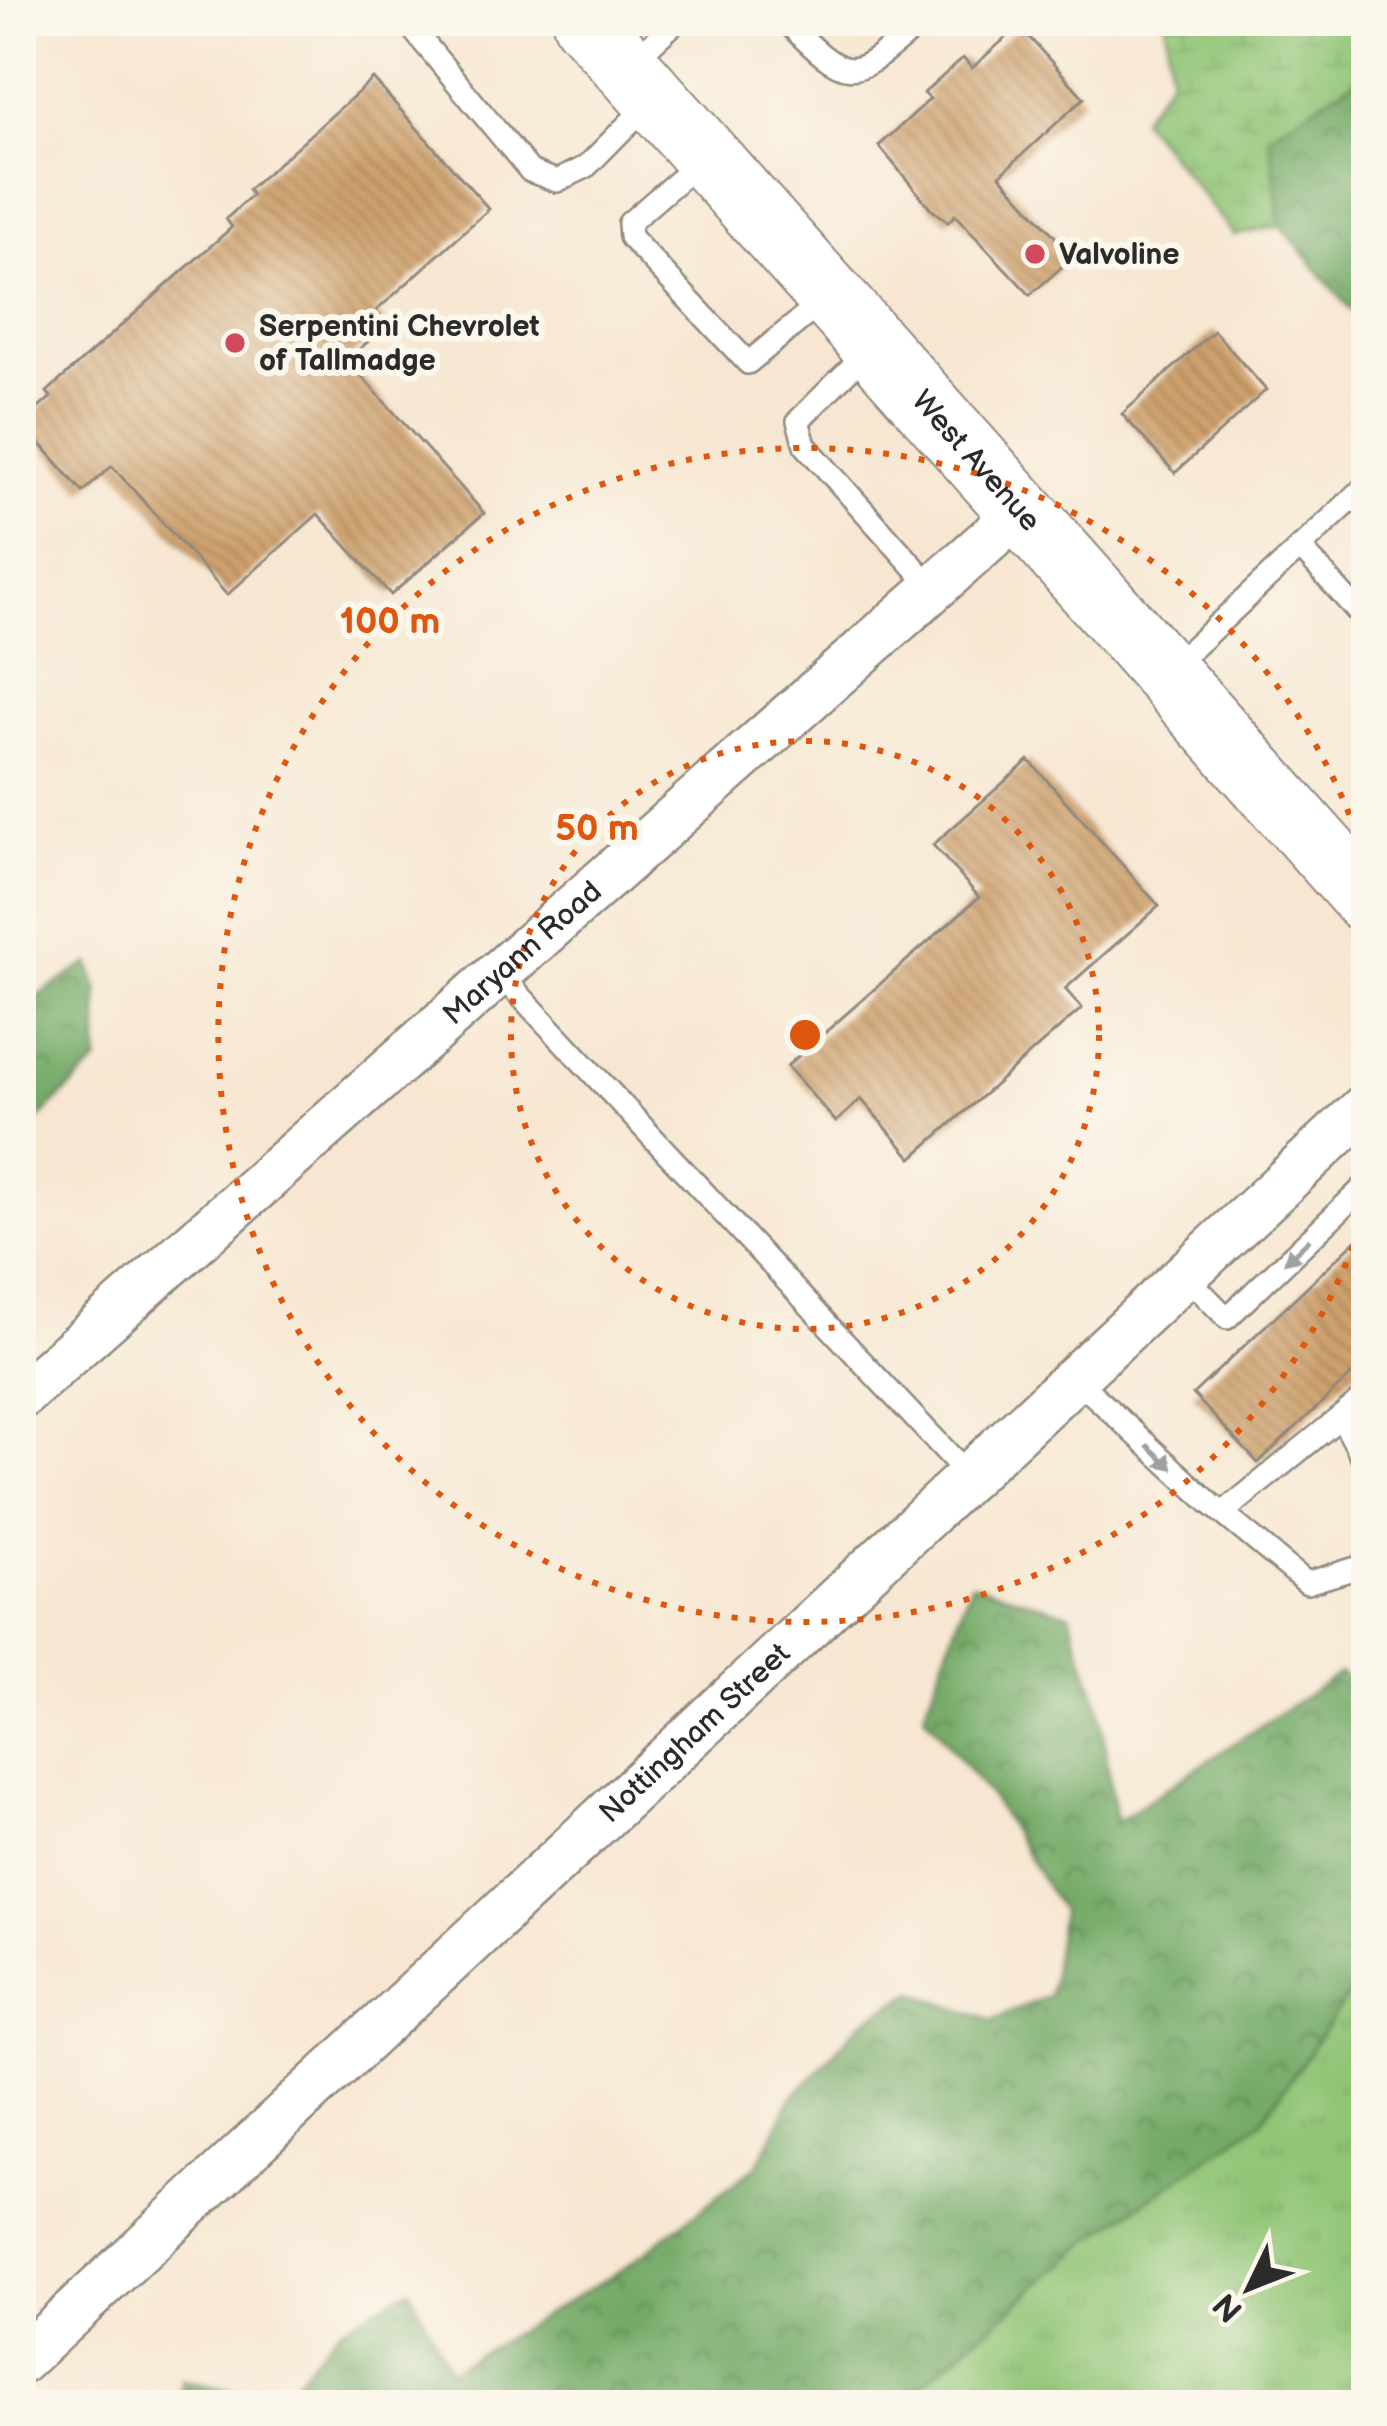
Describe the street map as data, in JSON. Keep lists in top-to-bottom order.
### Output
{
  "streets": {
    "main road": ["West Avenue"],
    "street": ["Maryann Road", "Nottingham Street"]
  },
  "crossings": [
    ["West Avenue", "Maryann Road"]
  ],
  "places": ["Valvoline", "Serpentini Chevrolet of Tallmadge"],
  "north": "bottom left",
  "rings": ["100 m", "50 m"]
}
